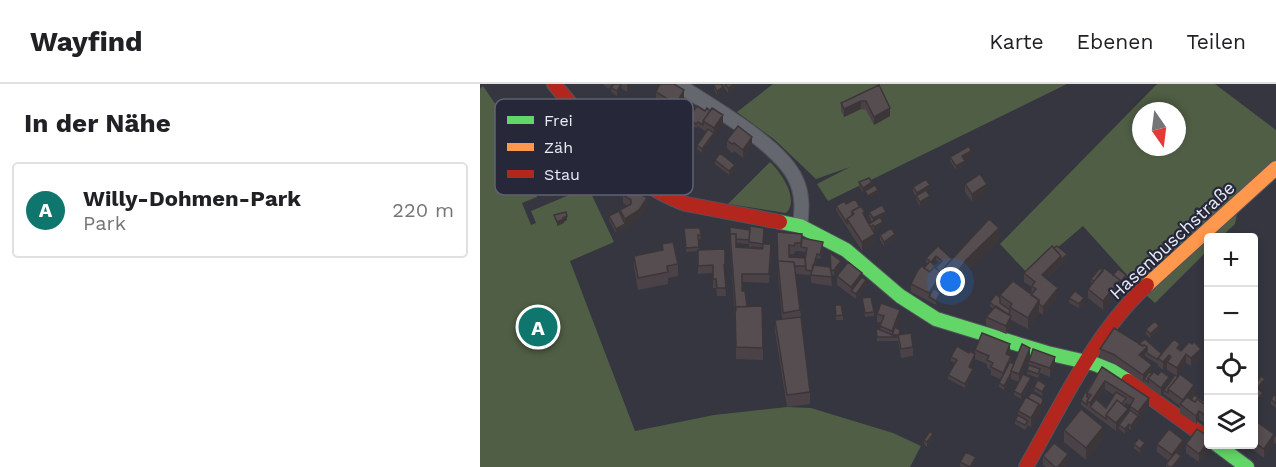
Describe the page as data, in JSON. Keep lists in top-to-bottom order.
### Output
{
  "streets": {
    "street": ["Hasenbuschstraße"]
  },
  "legend": ["Frei", "Zäh", "Stau"],
  "north": "bottom",
  "page": {
    "header": "Wayfind",
    "nav": ["Karte", "Ebenen", "Teilen"],
    "heading": "In der Nähe",
    "list": [
      {
        "mark": "A",
        "name": "Willy-Dohmen-Park",
        "note": "Park",
        "value": "220 m"
      }
    ],
    "map_buttons": ["+", "−"],
    "pins": "A"
  }
}
